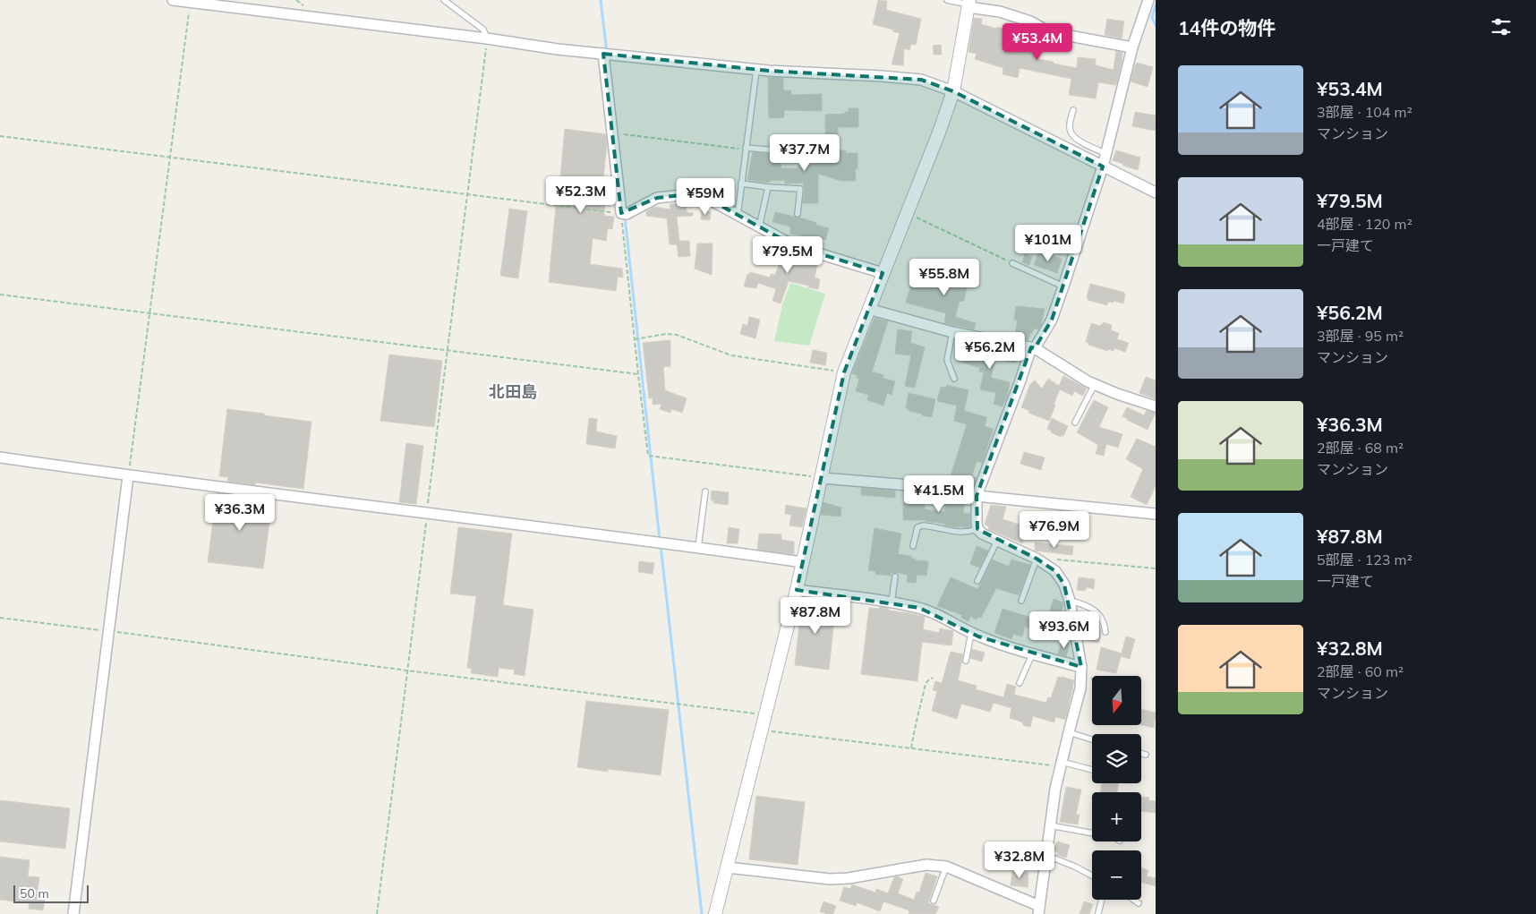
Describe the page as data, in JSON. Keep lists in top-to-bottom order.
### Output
{
  "districts": ["北田島"],
  "scale_bar": "50 m",
  "north": "bottom",
  "page": {
    "heading": "14件の物件",
    "price": [
      "¥53.4M",
      "¥37.7M",
      "¥52.3M",
      "¥59M",
      "¥101M",
      "¥79.5M",
      "¥55.8M",
      "¥56.2M",
      "¥41.5M",
      "¥36.3M",
      "¥76.9M",
      "¥87.8M",
      "¥93.6M",
      "¥32.8M"
    ],
    "list": [
      {
        "name": "¥53.4M",
        "note": "3部屋 · 104 m² · マンション"
      },
      {
        "name": "¥79.5M",
        "note": "4部屋 · 120 m² · 一戸建て"
      },
      {
        "name": "¥56.2M",
        "note": "3部屋 · 95 m² · マンション"
      },
      {
        "name": "¥36.3M",
        "note": "2部屋 · 68 m² · マンション"
      },
      {
        "name": "¥87.8M",
        "note": "5部屋 · 123 m² · 一戸建て"
      },
      {
        "name": "¥32.8M",
        "note": "2部屋 · 60 m² · マンション"
      }
    ],
    "map_buttons": ["+", "−"],
    "scale": "50 m"
  }
}
